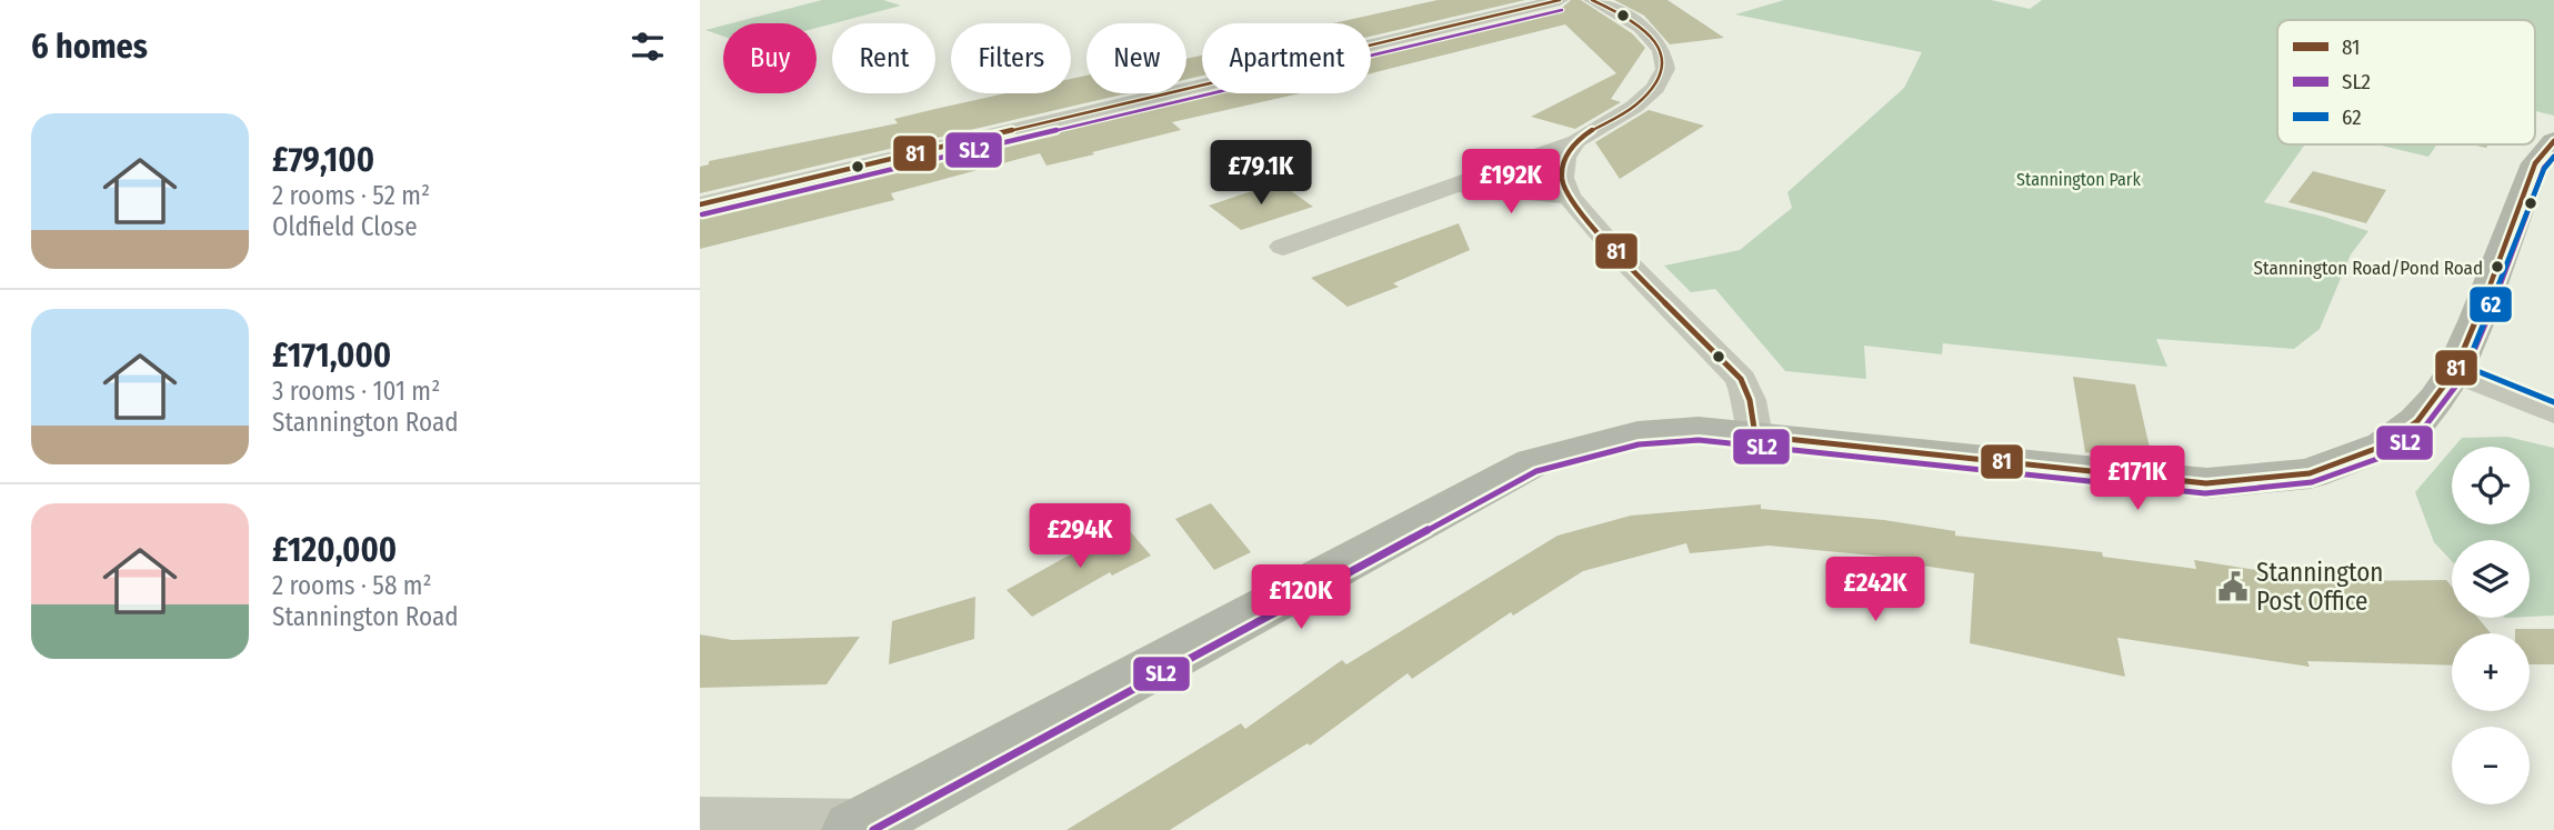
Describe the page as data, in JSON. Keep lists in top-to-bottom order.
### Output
{
  "parks": ["Stannington Park"],
  "places": {
    "other": ["Stannington Road/Pond Road"],
    "public building": ["Stannington Post Office"]
  },
  "lines": ["transit line 81", "transit line SL2", "transit line 62"],
  "legend": ["81", "SL2", "62"],
  "page": {
    "heading": "6 homes",
    "chip": [
      "Buy",
      "Rent",
      "Filters",
      "New",
      "Apartment"
    ],
    "list": [
      {
        "name": "£79,100",
        "note": "2 rooms · 52 m² · Oldfield Close"
      },
      {
        "name": "£171,000",
        "note": "3 rooms · 101 m² · Stannington Road"
      },
      {
        "name": "£120,000",
        "note": "2 rooms · 58 m² · Stannington Road"
      }
    ],
    "price": [
      "£79.1K",
      "£192K",
      "£171K",
      "£294K",
      "£242K",
      "£120K"
    ],
    "map_buttons": ["+", "−"]
  }
}
